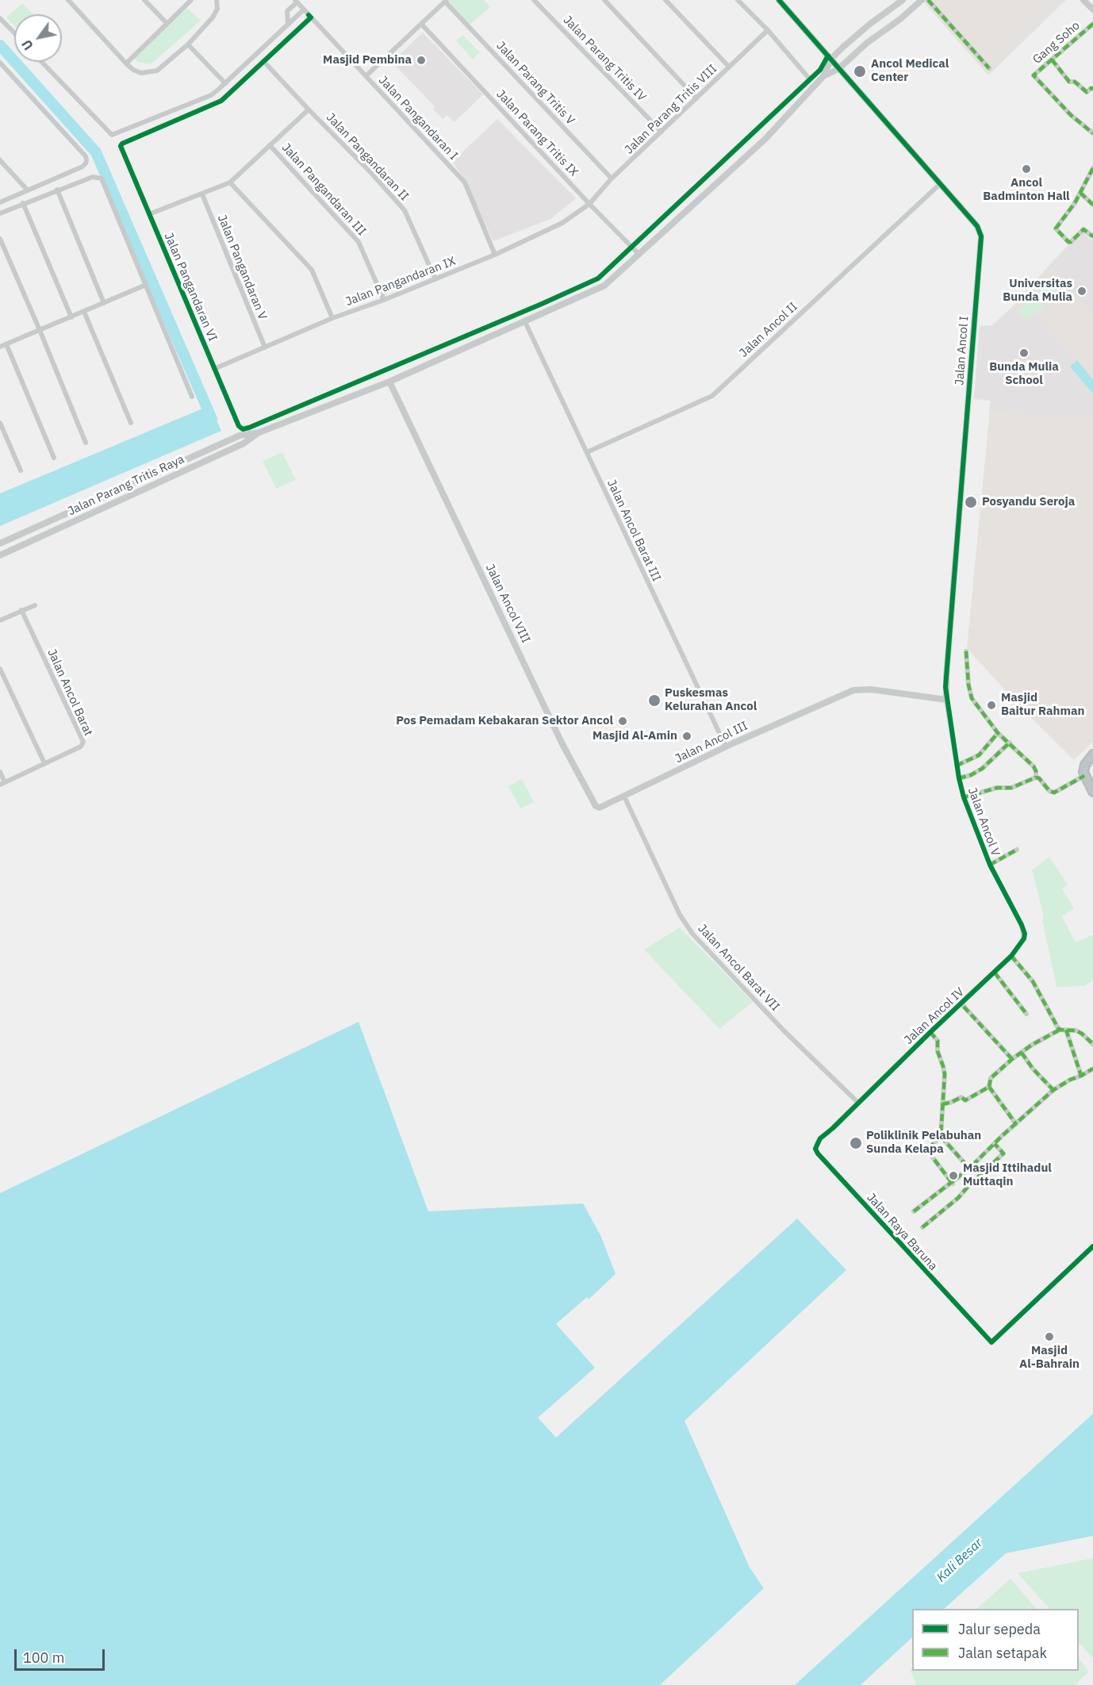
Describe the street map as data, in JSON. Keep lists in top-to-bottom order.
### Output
{
  "streets": {
    "street": [
      "Gang Soho",
      "Jalan Parang Tritis IV",
      "Jalan Parang Tritis V",
      "Jalan Parang Tritis VIII",
      "Jalan Pangandaran I",
      "Jalan Parang Tritis IX",
      "Jalan Pangandaran II",
      "Jalan Pangandaran III",
      "Jalan Pangandaran V",
      "Jalan Pangandaran IX",
      "Jalan Pangandaran VI",
      "Jalan Ancol II",
      "Jalan Ancol I",
      "Jalan Parang Tritis Raya",
      "Jalan Ancol Barat III",
      "Jalan Ancol VIII",
      "Jalan Ancol Barat",
      "Jalan Ancol III",
      "Jalan Ancol V",
      "Jalan Ancol Barat VII",
      "Jalan Ancol IV",
      "Jalan Raya Baruna"
    ]
  },
  "crossings": [
    ["Jalan Parang Tritis IV", "Jalan Parang Tritis VIII"],
    ["Jalan Parang Tritis V", "Jalan Parang Tritis VIII"],
    ["Jalan Parang Tritis VIII", "Jalan Parang Tritis IX"],
    ["Jalan Parang Tritis VIII", "Jalan Pangandaran IX"],
    ["Jalan Pangandaran I", "Jalan Pangandaran IX"],
    ["Jalan Parang Tritis IX", "Jalan Pangandaran IX"],
    ["Jalan Parang Tritis IX", "Jalan Pangandaran VI"],
    ["Jalan Parang Tritis IX", "Jalan Parang Tritis Raya"],
    ["Jalan Pangandaran II", "Jalan Pangandaran IX"],
    ["Jalan Pangandaran II", "Jalan Pangandaran VI"],
    ["Jalan Pangandaran III", "Jalan Pangandaran IX"],
    ["Jalan Pangandaran V", "Jalan Pangandaran IX"],
    ["Jalan Pangandaran IX", "Jalan Pangandaran VI"],
    ["Jalan Ancol II", "Jalan Ancol I"],
    ["Jalan Ancol II", "Jalan Ancol Barat III"],
    ["Jalan Ancol I", "Jalan Parang Tritis Raya"],
    ["Jalan Ancol I", "Jalan Ancol III"],
    ["Jalan Ancol I", "Jalan Ancol V"],
    ["Jalan Parang Tritis Raya", "Jalan Ancol Barat III"],
    ["Jalan Parang Tritis Raya", "Jalan Ancol VIII"],
    ["Jalan Ancol Barat III", "Jalan Ancol III"],
    ["Jalan Ancol VIII", "Jalan Ancol III"],
    ["Jalan Ancol VIII", "Jalan Ancol Barat VII"],
    ["Jalan Ancol III", "Jalan Ancol V"],
    ["Jalan Ancol III", "Jalan Ancol Barat VII"],
    ["Jalan Ancol V", "Jalan Ancol IV"],
    ["Jalan Ancol Barat VII", "Jalan Ancol IV"],
    ["Jalan Ancol Barat VII", "Jalan Raya Baruna"],
    ["Jalan Ancol IV", "Jalan Raya Baruna"]
  ],
  "water": ["Kali Besar"],
  "places": [
    "Masjid Pembina",
    "Ancol Medical Center",
    "Ancol Badminton Hall",
    "Universitas Bunda Mulia",
    "Bunda Mulia School",
    "Posyandu Seroja",
    "Puskesmas Kelurahan Ancol",
    "Masjid Baitur Rahman",
    "Pos Pemadam Kebakaran Sektor Ancol",
    "Masjid Al-Amin",
    "Poliklinik Pelabuhan Sunda Kelapa",
    "Masjid Ittihadul Muttaqin",
    "Masjid Al-Bahrain"
  ],
  "legend": ["Jalur sepeda", "Jalan setapak"],
  "scale_bar": "100 m",
  "north": "bottom left"
}
